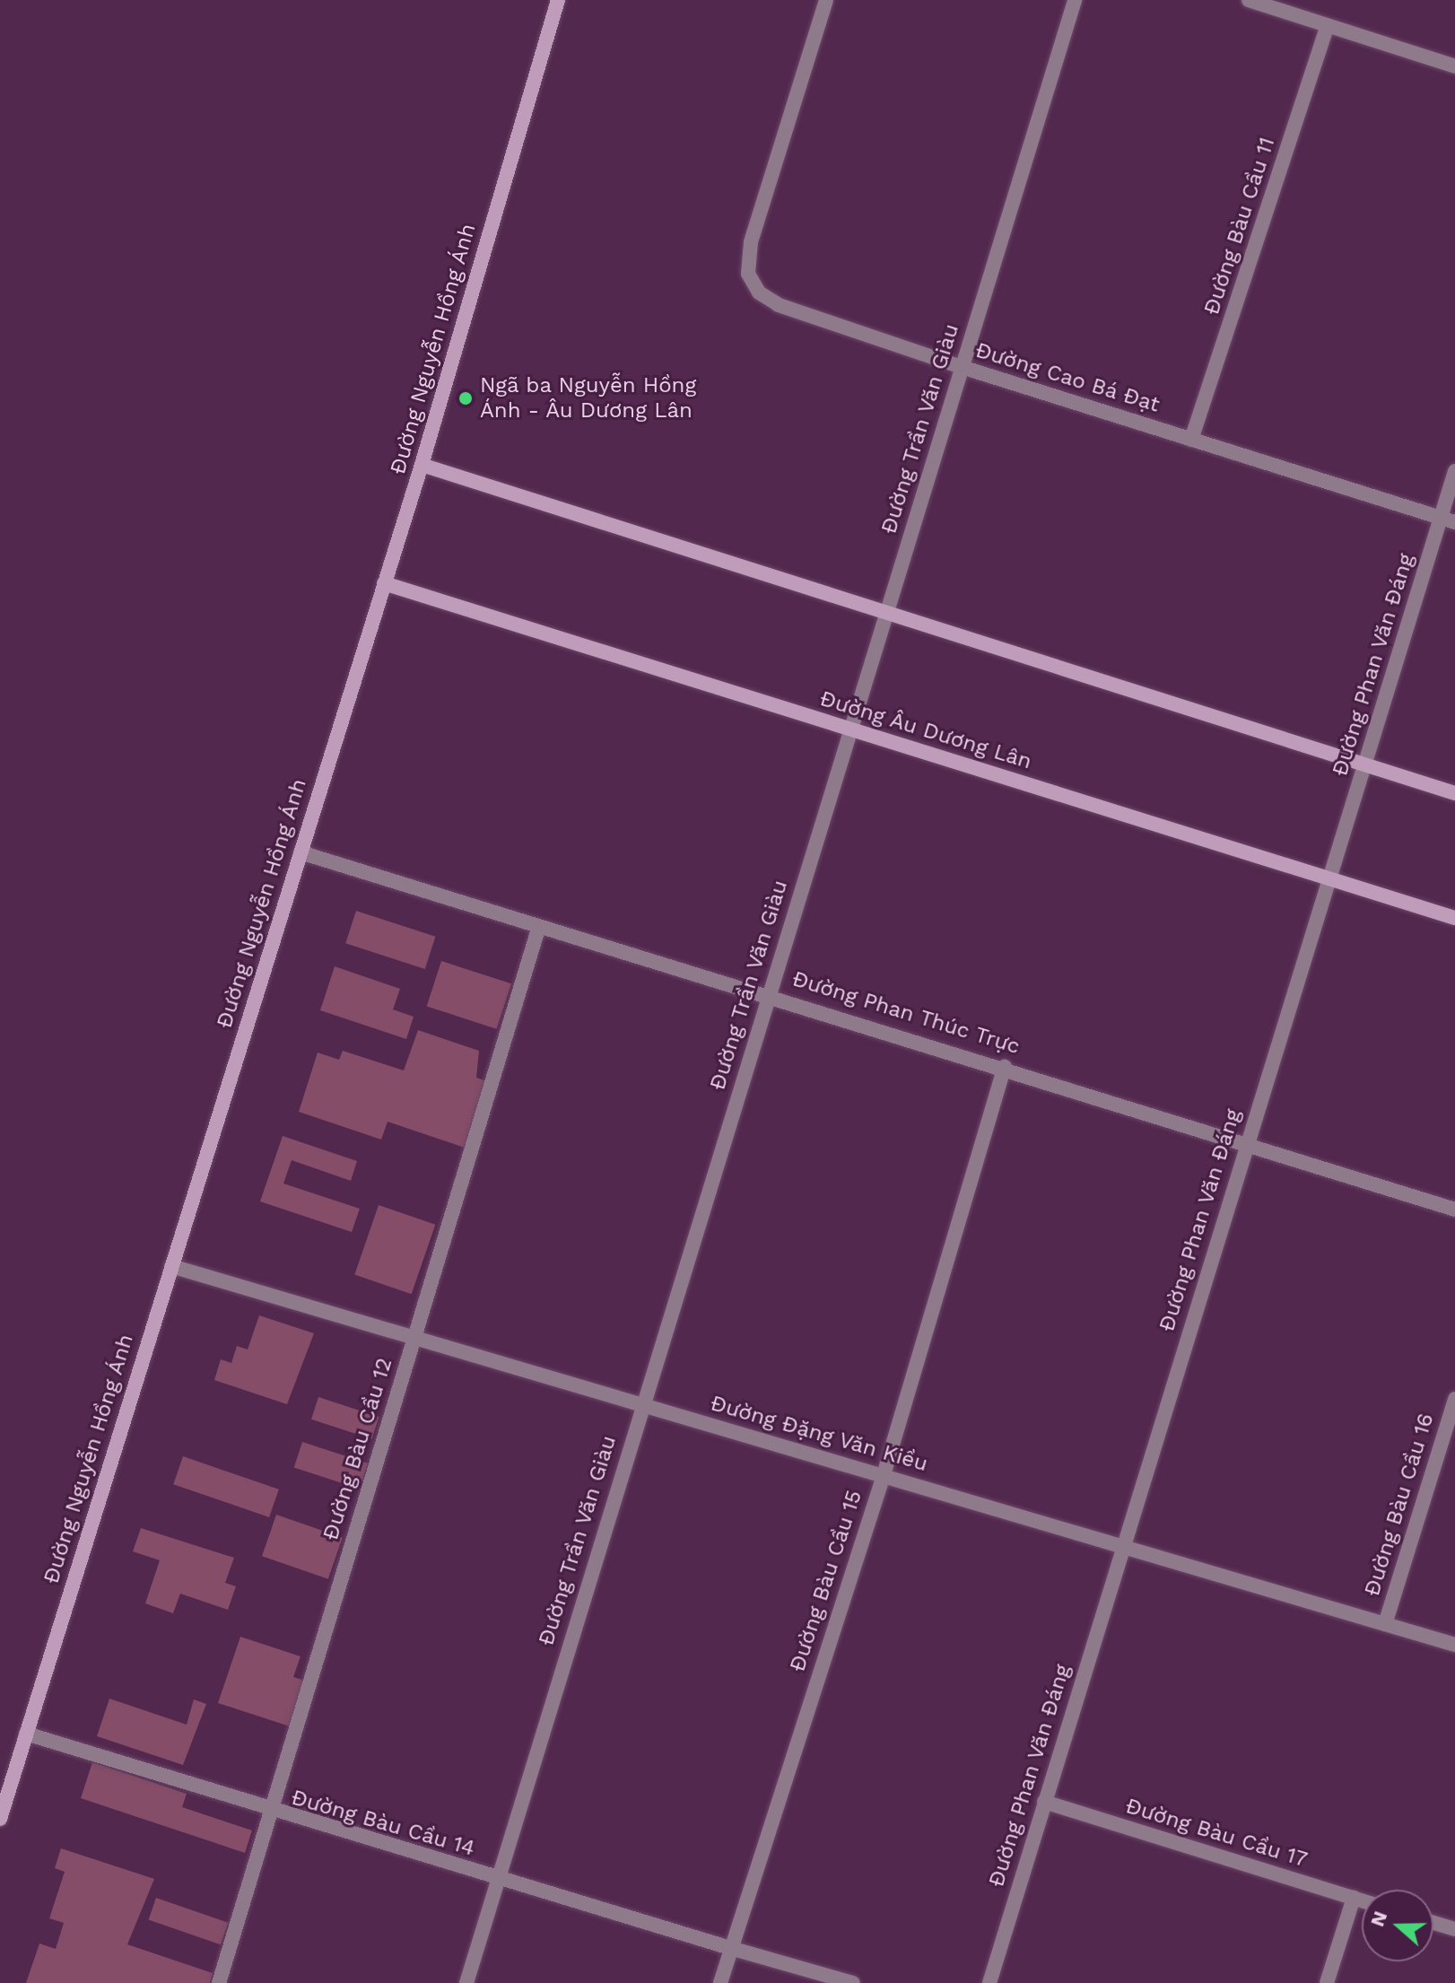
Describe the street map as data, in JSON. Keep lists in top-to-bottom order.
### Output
{
  "streets": {
    "street": [
      "Đường Bàu Cầu 11",
      "Đường Nguyễn Hồng Ánh",
      "Đường Cao Bá Đạt",
      "Đường Trần Văn Giàu",
      "Đường Phan Văn Đáng",
      "Đường Âu Dương Lân",
      "Đường Phan Thúc Trực",
      "Đường Đặng Văn Kiều",
      "Đường Bàu Cầu 12",
      "Đường Bàu Cầu 16",
      "Đường Bàu Cầu 15",
      "Đường Bàu Cầu 14",
      "Đường Bàu Cầu 17"
    ]
  },
  "crossings": [
    ["Đường Bàu Cầu 11", "Đường Cao Bá Đạt"],
    ["Đường Nguyễn Hồng Ánh", "Đường Âu Dương Lân"],
    ["Đường Nguyễn Hồng Ánh", "Đường Phan Thúc Trực"],
    ["Đường Nguyễn Hồng Ánh", "Đường Đặng Văn Kiều"],
    ["Đường Nguyễn Hồng Ánh", "Đường Bàu Cầu 14"],
    ["Đường Cao Bá Đạt", "Đường Trần Văn Giàu"],
    ["Đường Cao Bá Đạt", "Đường Phan Văn Đáng"],
    ["Đường Trần Văn Giàu", "Đường Âu Dương Lân"],
    ["Đường Trần Văn Giàu", "Đường Phan Thúc Trực"],
    ["Đường Trần Văn Giàu", "Đường Đặng Văn Kiều"],
    ["Đường Trần Văn Giàu", "Đường Bàu Cầu 14"],
    ["Đường Phan Văn Đáng", "Đường Âu Dương Lân"],
    ["Đường Phan Văn Đáng", "Đường Phan Thúc Trực"],
    ["Đường Phan Văn Đáng", "Đường Đặng Văn Kiều"],
    ["Đường Phan Văn Đáng", "Đường Bàu Cầu 17"],
    ["Đường Phan Thúc Trực", "Đường Bàu Cầu 12"],
    ["Đường Phan Thúc Trực", "Đường Bàu Cầu 15"],
    ["Đường Đặng Văn Kiều", "Đường Bàu Cầu 12"],
    ["Đường Đặng Văn Kiều", "Đường Bàu Cầu 16"],
    ["Đường Đặng Văn Kiều", "Đường Bàu Cầu 15"],
    ["Đường Bàu Cầu 12", "Đường Bàu Cầu 14"],
    ["Đường Bàu Cầu 15", "Đường Bàu Cầu 14"]
  ],
  "places": ["Ngã ba Nguyễn Hồng Ánh - Âu Dương Lân"],
  "north": "left"
}
